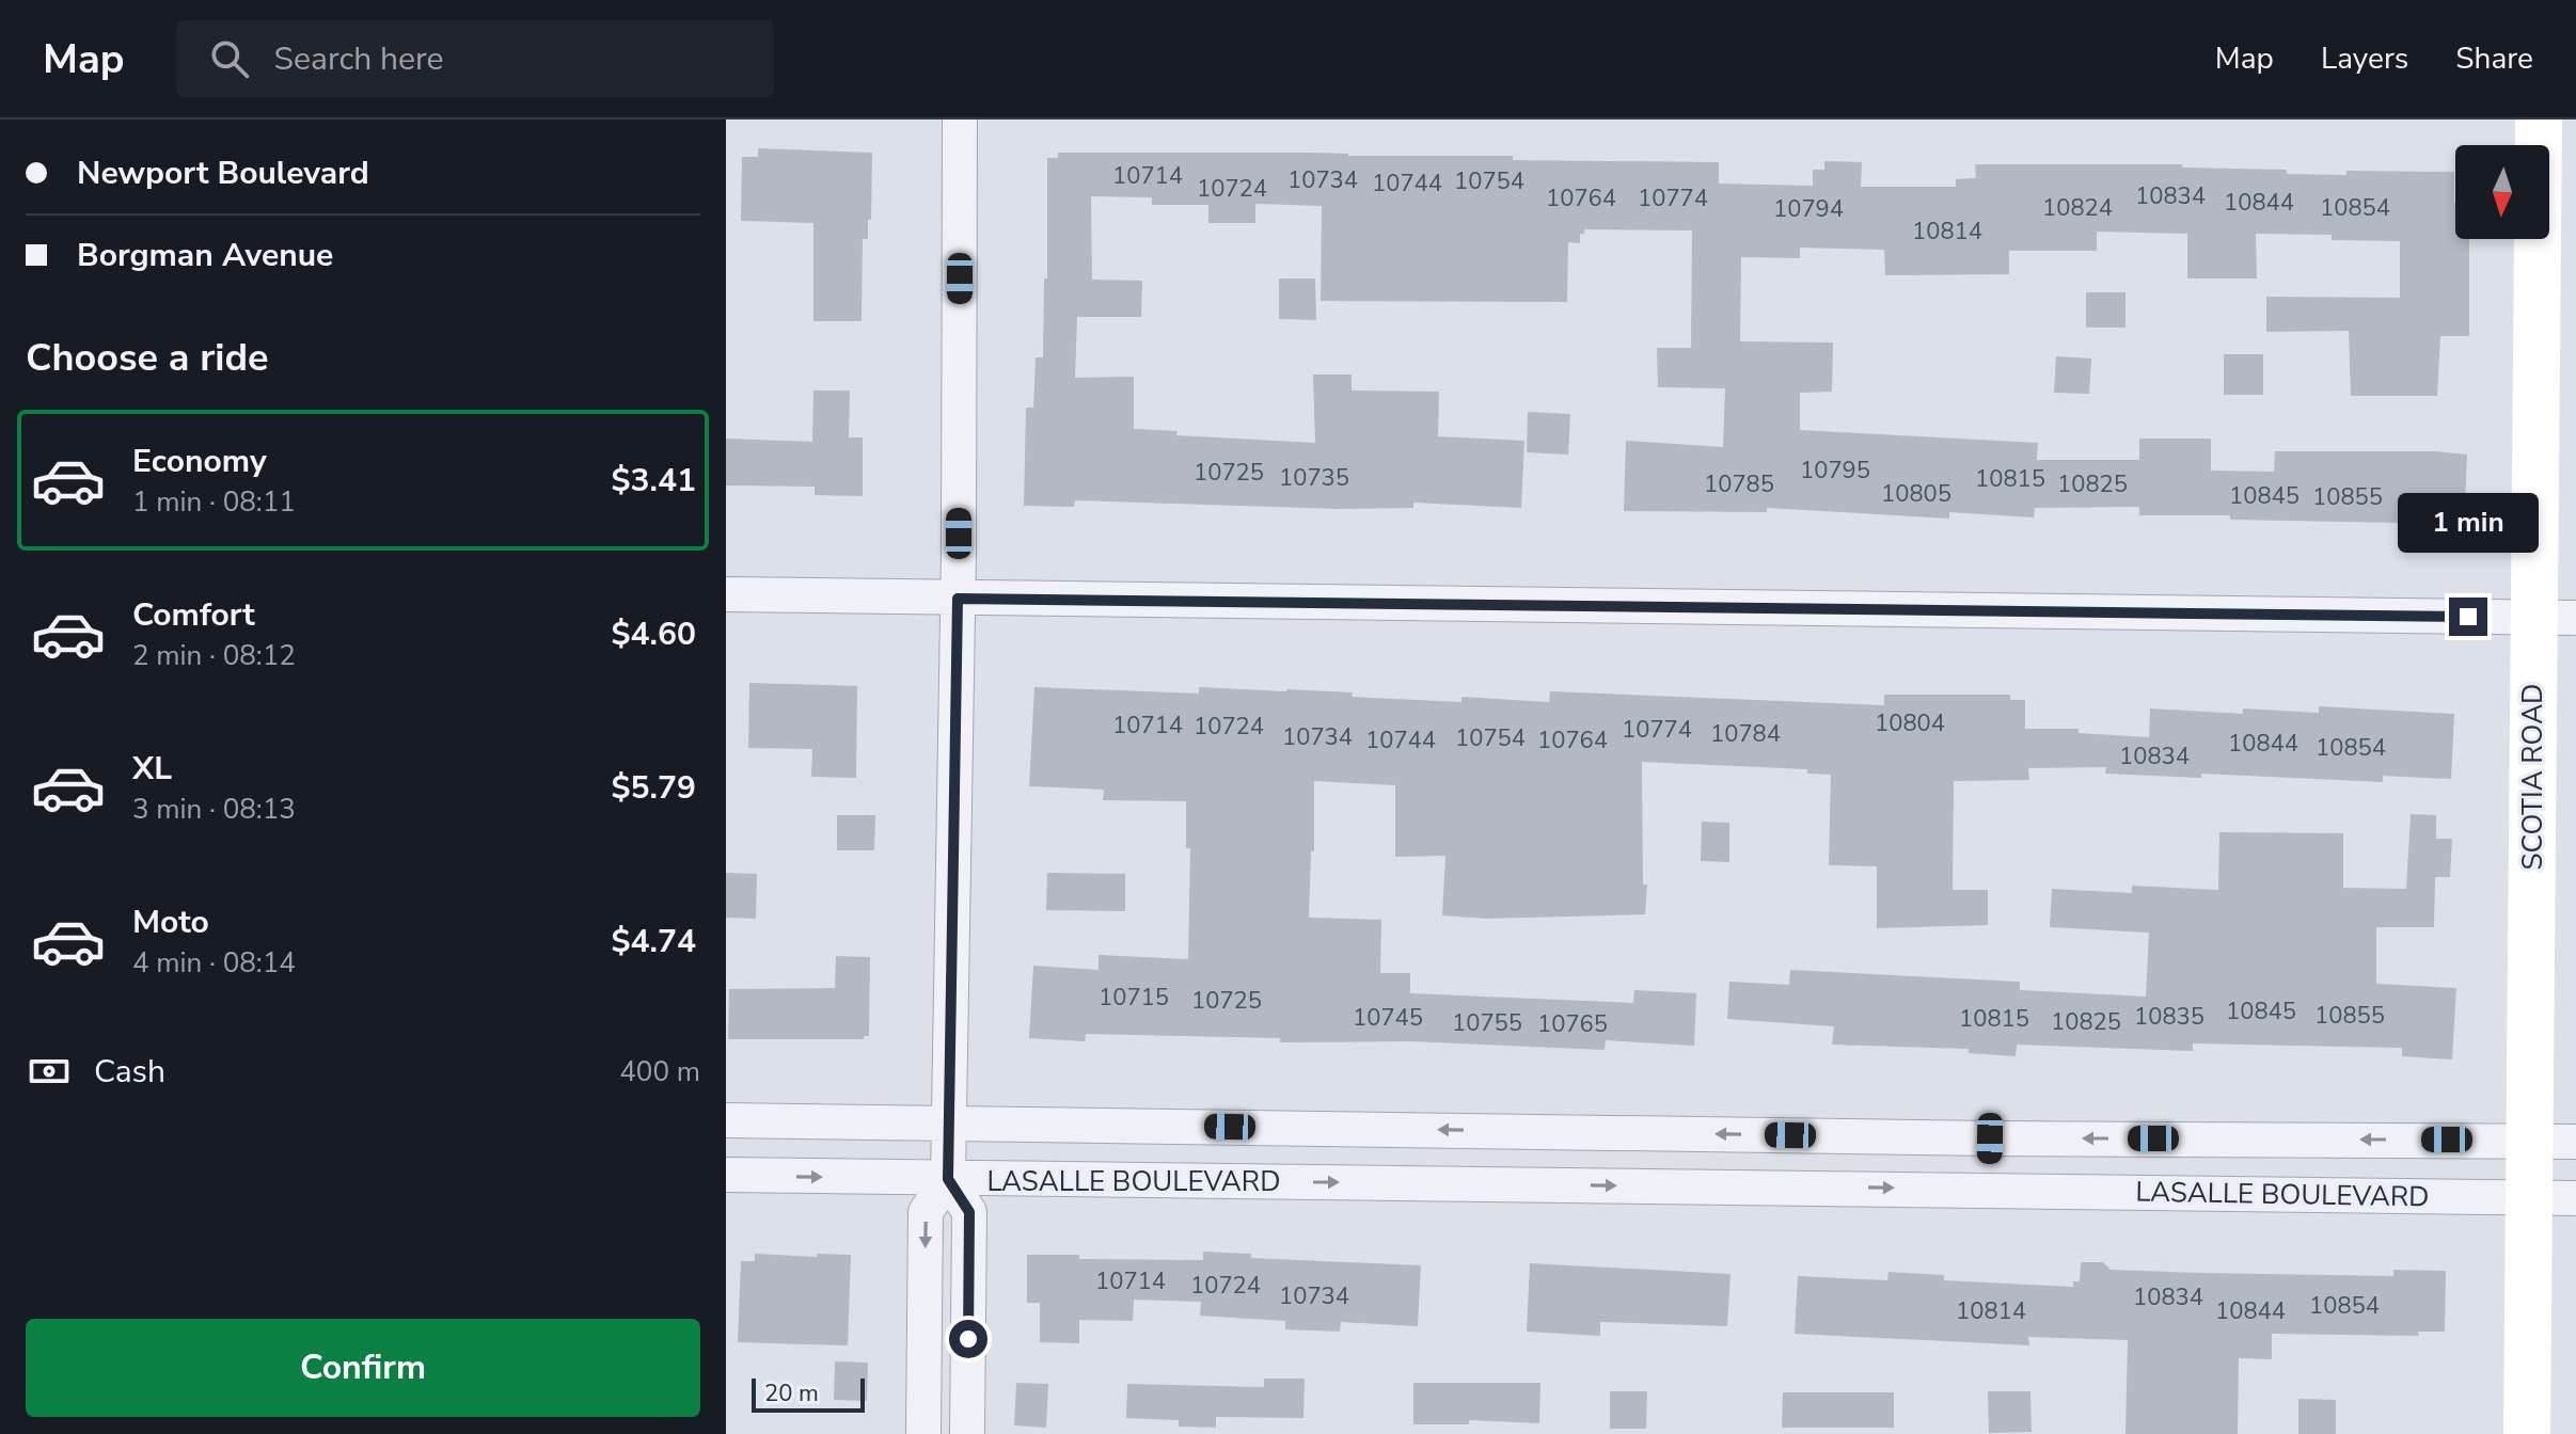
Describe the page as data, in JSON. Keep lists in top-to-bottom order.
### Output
{
  "streets": {
    "street": ["SCOTIA ROAD", "LASALLE BOULEVARD"]
  },
  "crossings": [
    ["SCOTIA ROAD", "LASALLE BOULEVARD"]
  ],
  "house_numbers": [
    "10714",
    "10734",
    "10754",
    "10744",
    "10724",
    "10834",
    "10764",
    "10774",
    "10844",
    "10824",
    "10854",
    "10794",
    "10814",
    "10795",
    "10725",
    "10735",
    "10815",
    "10785",
    "10825",
    "10805",
    "10845",
    "10855",
    "10804",
    "10714",
    "10724",
    "10774",
    "10784",
    "10734",
    "10754",
    "10744",
    "10764",
    "10844",
    "10854",
    "10834",
    "10715",
    "10725",
    "10845",
    "10855",
    "10835",
    "10745",
    "10815",
    "10825",
    "10755",
    "10765",
    "10714",
    "10724",
    "10734",
    "10834",
    "10854",
    "10814",
    "10844"
  ],
  "scale_bar": "20 m",
  "north": "bottom",
  "page": {
    "header": "Map",
    "search": "Search here",
    "nav": ["Map", "Layers", "Share"],
    "banner": ["Newport Boulevard", "Borgman Avenue"],
    "heading": "Choose a ride",
    "list": [
      {
        "name": "Economy",
        "note": "1 min · 08:11",
        "value": "$3.41"
      },
      {
        "name": "Comfort",
        "note": "2 min · 08:12",
        "value": "$4.60"
      },
      {
        "name": "XL",
        "note": "3 min · 08:13",
        "value": "$5.79"
      },
      {
        "name": "Moto",
        "note": "4 min · 08:14",
        "value": "$4.74"
      }
    ],
    "bubble": "1 min",
    "pay": ["Cash", "400 m"],
    "buttons": "Confirm",
    "scale": "20 m"
  }
}
